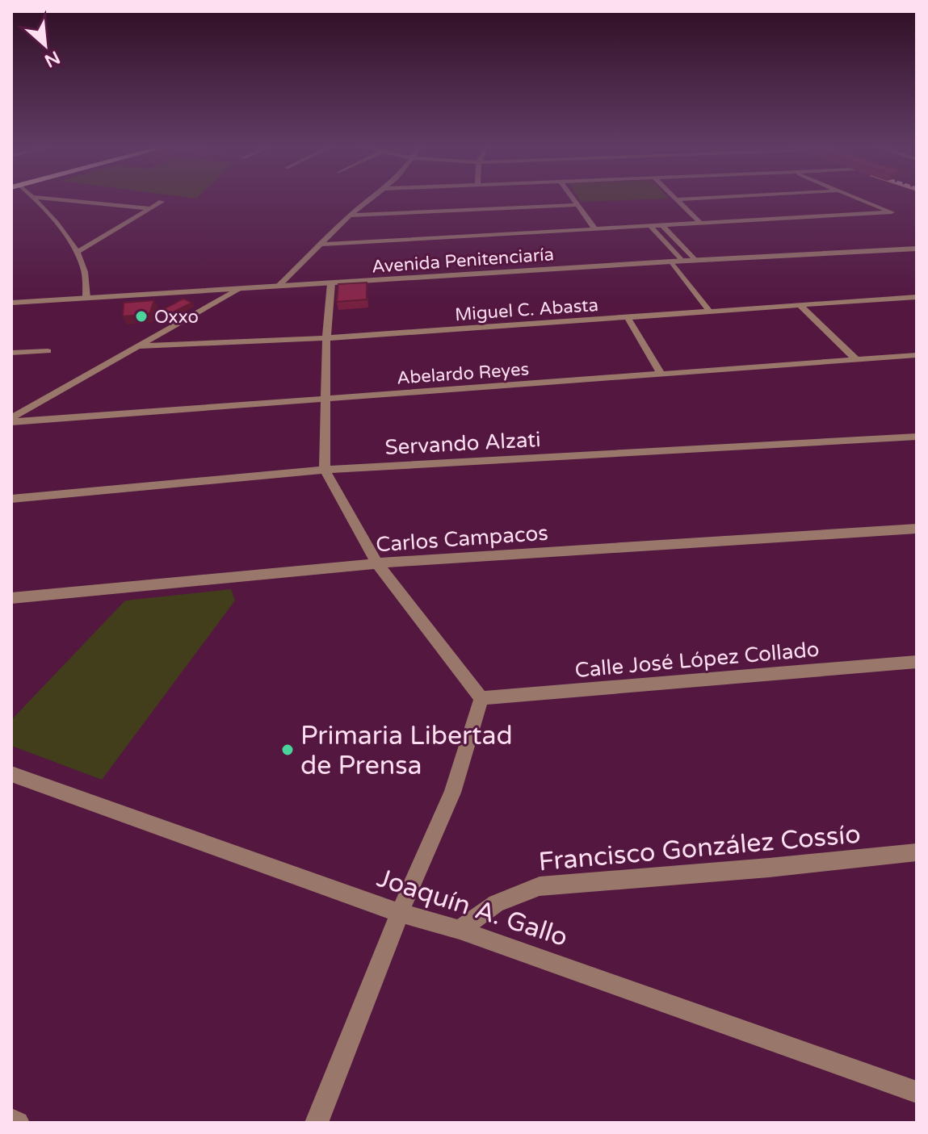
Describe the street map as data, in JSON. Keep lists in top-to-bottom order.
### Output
{
  "streets": {
    "street": [
      "Avenida Penitenciaría",
      "Miguel C. Abasta",
      "Abelardo Reyes",
      "Servando Alzati",
      "Carlos Campacos",
      "Calle José López Collado",
      "Francisco González Cossío",
      "Joaquín A. Gallo"
    ]
  },
  "crossings": [
    ["Francisco González Cossío", "Joaquín A. Gallo"]
  ],
  "places": ["Oxxo", "Primaria Libertad de Prensa"],
  "north": "bottom right"
}
